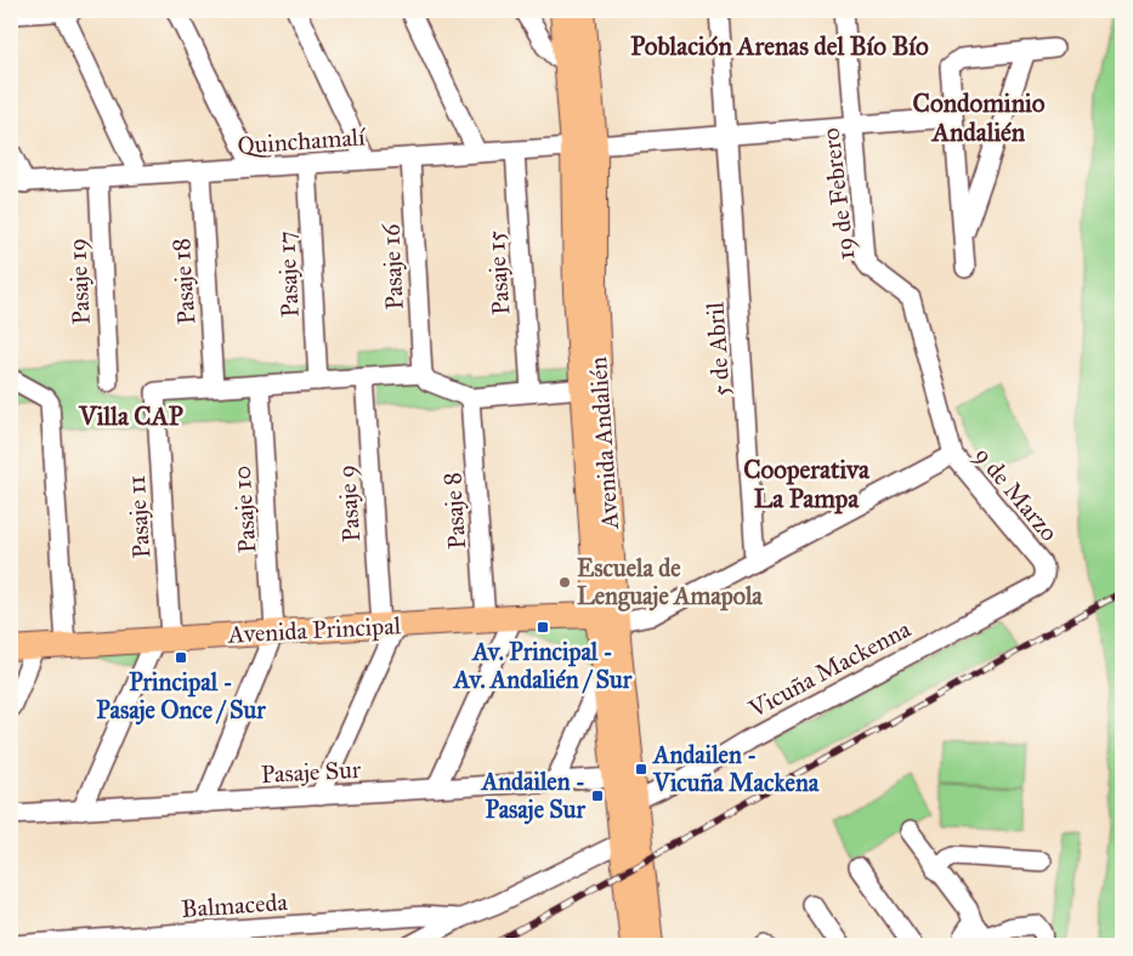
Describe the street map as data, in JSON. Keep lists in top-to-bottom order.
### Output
{
  "streets": {
    "main road": ["Avenida Andalién", "Avenida Principal"],
    "street": [
      "Quinchamalí",
      "19 de Febrero",
      "Pasaje 16",
      "Pasaje 15",
      "Pasaje 17",
      "Pasaje 19",
      "Pasaje 18",
      "5 de Abril",
      "9 de Marzo",
      "Pasaje 9",
      "Pasaje 10",
      "Pasaje 8",
      "Pasaje 11",
      "Vicuña Mackenna",
      "Pasaje Sur",
      "Balmaceda"
    ]
  },
  "crossings": [
    ["Quinchamalí", "19 de Febrero"],
    ["Quinchamalí", "Pasaje 16"],
    ["Quinchamalí", "Pasaje 15"],
    ["Quinchamalí", "Pasaje 17"],
    ["Quinchamalí", "Pasaje 19"],
    ["Quinchamalí", "Pasaje 18"],
    ["Quinchamalí", "5 de Abril"],
    ["Quinchamalí", "Avenida Andalién"],
    ["19 de Febrero", "9 de Marzo"],
    ["Pasaje 18", "Pasaje 11"],
    ["5 de Abril", "9 de Marzo"],
    ["Avenida Andalién", "9 de Marzo"],
    ["Avenida Andalién", "Avenida Principal"],
    ["Avenida Andalién", "Vicuña Mackenna"],
    ["Avenida Andalién", "Pasaje Sur"],
    ["9 de Marzo", "Avenida Principal"],
    ["9 de Marzo", "Vicuña Mackenna"],
    ["Pasaje 9", "Avenida Principal"],
    ["Pasaje 10", "Avenida Principal"],
    ["Pasaje 8", "Avenida Principal"],
    ["Pasaje 11", "Avenida Principal"]
  ],
  "districts": [
    "Población Arenas del Bío Bío",
    "Condominio Andalién",
    "Villa CAP",
    "Cooperativa La Pampa"
  ],
  "places": {
    "other": ["Escuela de Lenguaje Amapola"],
    "transit": [
      "Av. Principal - Av. Andalién / Sur",
      "Principal - Pasaje Once / Sur",
      "Andailen - Vicuña Mackena",
      "Andailen - Pasaje Sur"
    ]
  }
}
